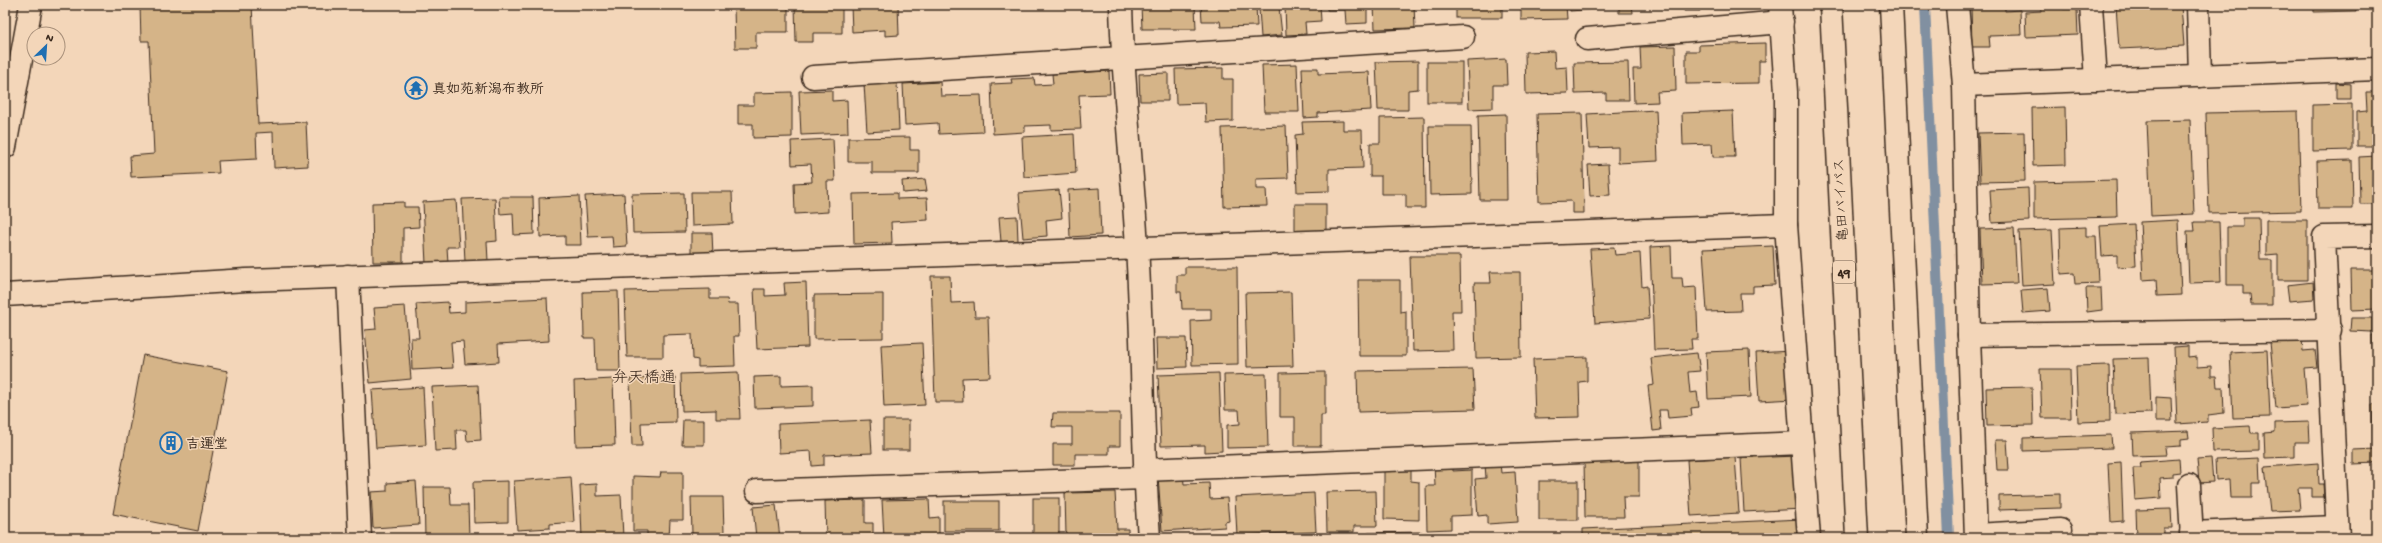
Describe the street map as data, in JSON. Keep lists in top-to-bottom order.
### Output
{
  "streets": {
    "main road": ["亀田バイパス", "49"]
  },
  "districts": ["弁天橋通"],
  "places": {
    "temple": ["真如苑新潟布教所"],
    "building": ["吉運堂"]
  },
  "north": "top right"
}
